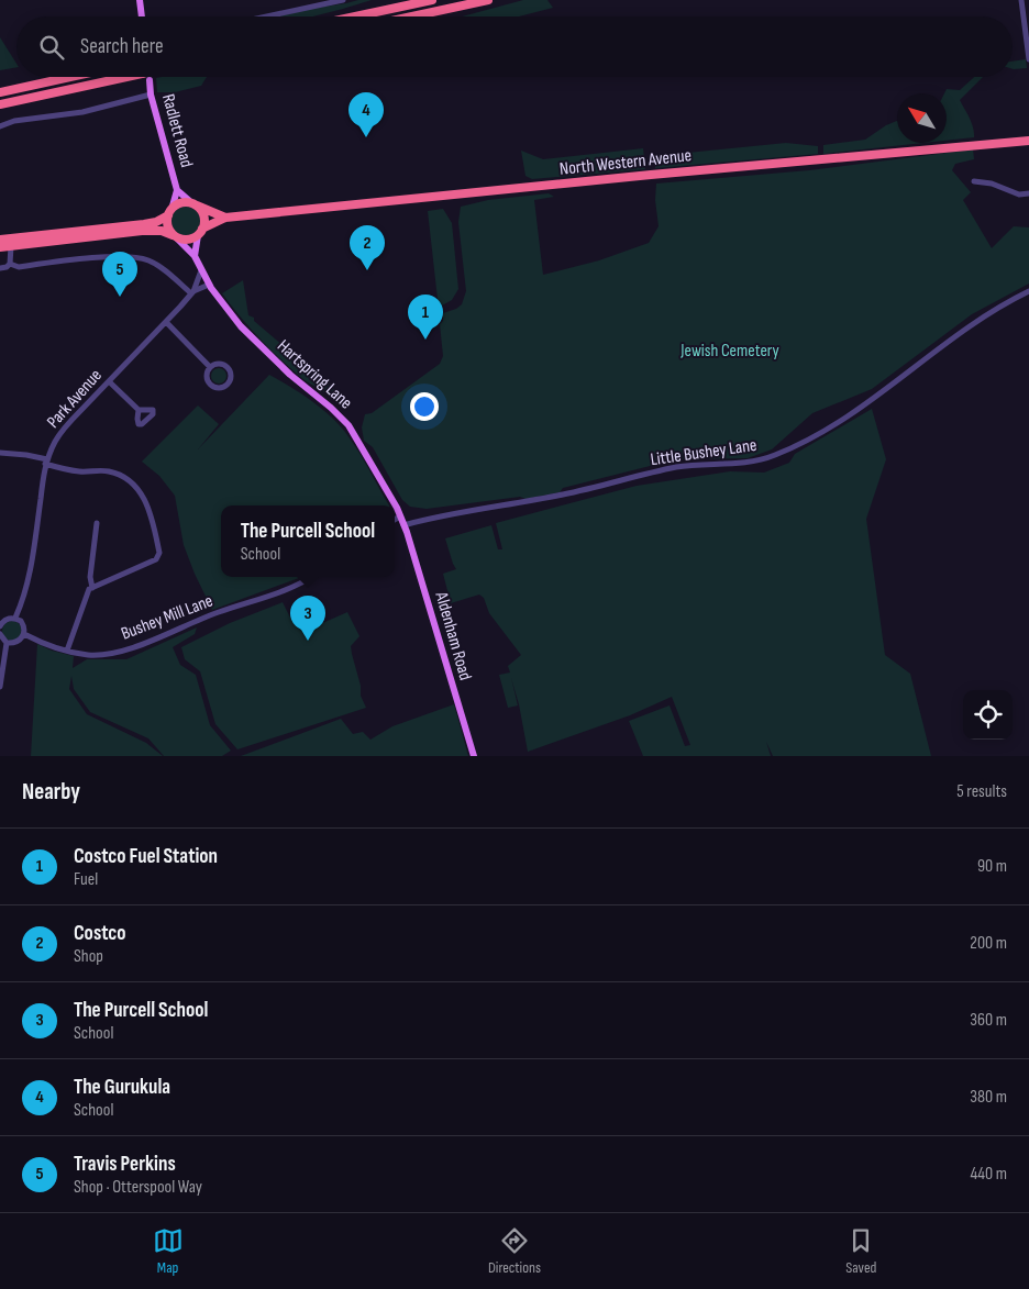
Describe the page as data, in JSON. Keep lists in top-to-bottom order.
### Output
{
  "streets": {
    "highway": ["North Western Avenue"],
    "main road": ["Radlett Road", "Hartspring Lane", "Aldenham Road"],
    "street": ["Park Avenue", "Little Bushey Lane", "Bushey Mill Lane"]
  },
  "crossings": [
    ["Radlett Road", "North Western Avenue"],
    ["Radlett Road", "Hartspring Lane"],
    ["North Western Avenue", "Hartspring Lane"],
    ["Hartspring Lane", "Park Avenue"],
    ["Hartspring Lane", "Little Bushey Lane"],
    ["Hartspring Lane", "Aldenham Road"],
    ["Little Bushey Lane", "Aldenham Road"]
  ],
  "parks": ["Jewish Cemetery"],
  "north": "top left",
  "page": {
    "search": "Search here",
    "pins": [
      "4",
      "2",
      "5",
      "1",
      "3"
    ],
    "popup": ["The Purcell School", "School"],
    "heading": ["Nearby", "5 results"],
    "list": [
      {
        "mark": "1",
        "name": "Costco Fuel Station",
        "note": "Fuel",
        "value": "90 m"
      },
      {
        "mark": "2",
        "name": "Costco",
        "note": "Shop",
        "value": "200 m"
      },
      {
        "mark": "3",
        "name": "The Purcell School",
        "note": "School",
        "value": "360 m"
      },
      {
        "mark": "4",
        "name": "The Gurukula",
        "note": "School",
        "value": "380 m"
      },
      {
        "mark": "5",
        "name": "Travis Perkins",
        "note": "Shop · Otterspool Way",
        "value": "440 m"
      }
    ],
    "nav": ["Map", "Directions", "Saved"]
  }
}
